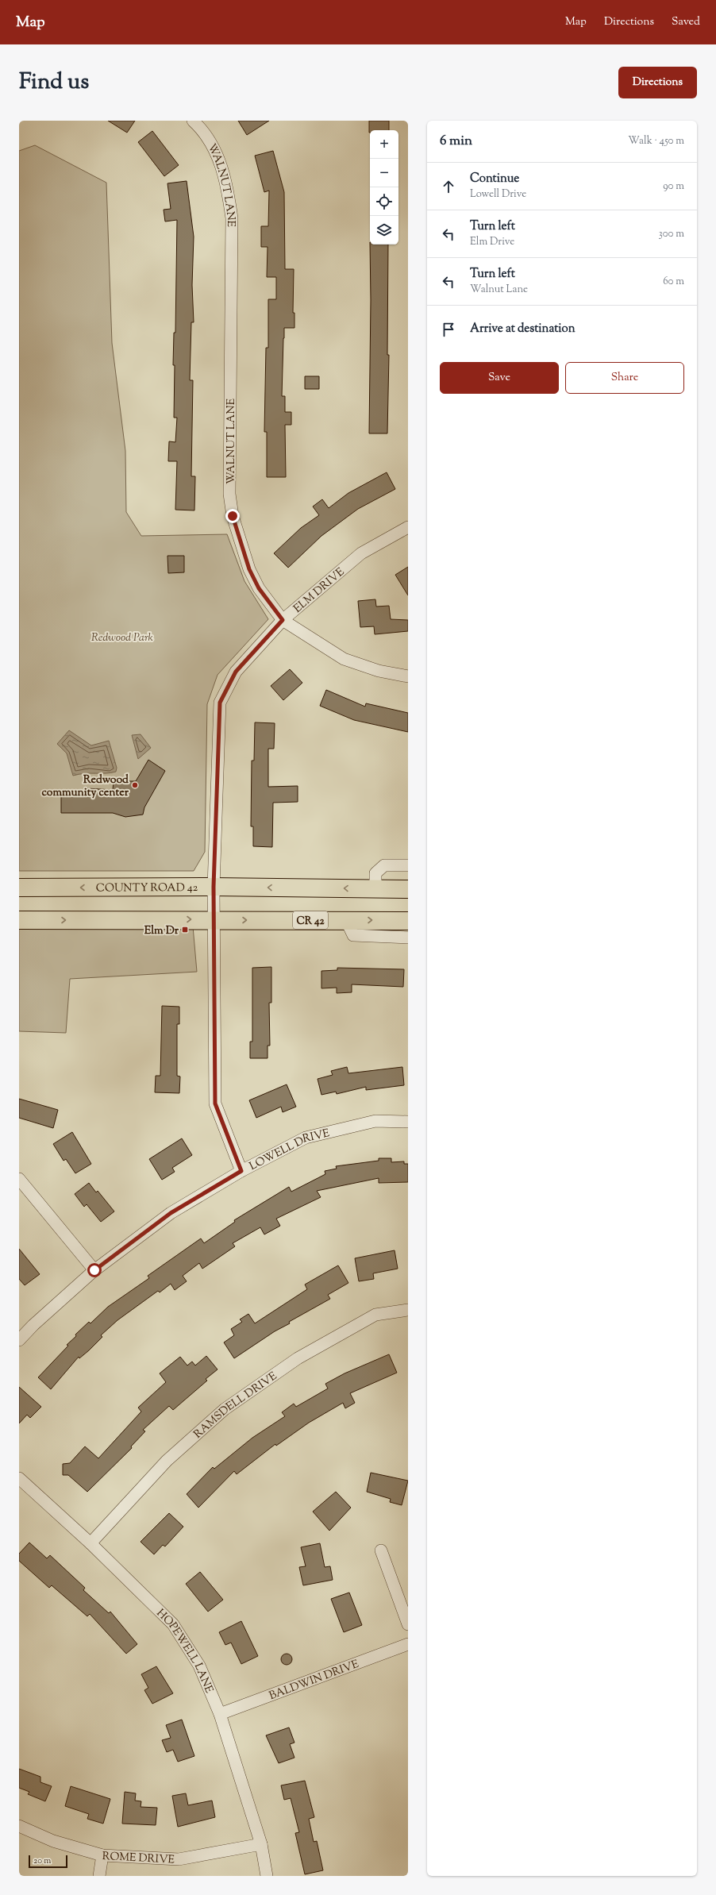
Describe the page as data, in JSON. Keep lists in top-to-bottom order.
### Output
{
  "streets": {
    "highway": ["COUNTY ROAD 42", "CR 42"],
    "street": [
      "WALNUT LANE",
      "ELM DRIVE",
      "LOWELL DRIVE",
      "RAMSDELL DRIVE",
      "HOPEWELL LANE",
      "BALDWIN DRIVE",
      "ROME DRIVE"
    ]
  },
  "crossings": [
    ["WALNUT LANE", "ELM DRIVE"],
    ["ELM DRIVE", "COUNTY ROAD 42"],
    ["ELM DRIVE", "CR 42"],
    ["ELM DRIVE", "LOWELL DRIVE"],
    ["RAMSDELL DRIVE", "HOPEWELL LANE"],
    ["HOPEWELL LANE", "BALDWIN DRIVE"],
    ["HOPEWELL LANE", "ROME DRIVE"]
  ],
  "parks": ["Redwood Park"],
  "places": {
    "other": ["Redwood community center"],
    "transit": ["Elm Dr"]
  },
  "scale_bar": "20 m",
  "page": {
    "header": "Map",
    "nav": ["Map", "Directions", "Saved"],
    "title": "Find us",
    "buttons": [
      "Directions",
      ["Save", "Share"]
    ],
    "heading": ["6 min", "Walk · 450 m"],
    "map_buttons": ["+", "−"],
    "list": [
      ["Continue", "Lowell Drive", "90 m"],
      ["Turn left", "Elm Drive", "300 m"],
      ["Turn left", "Walnut Lane", "60 m"],
      "Arrive at destination"
    ],
    "scale": "20 m"
  }
}
